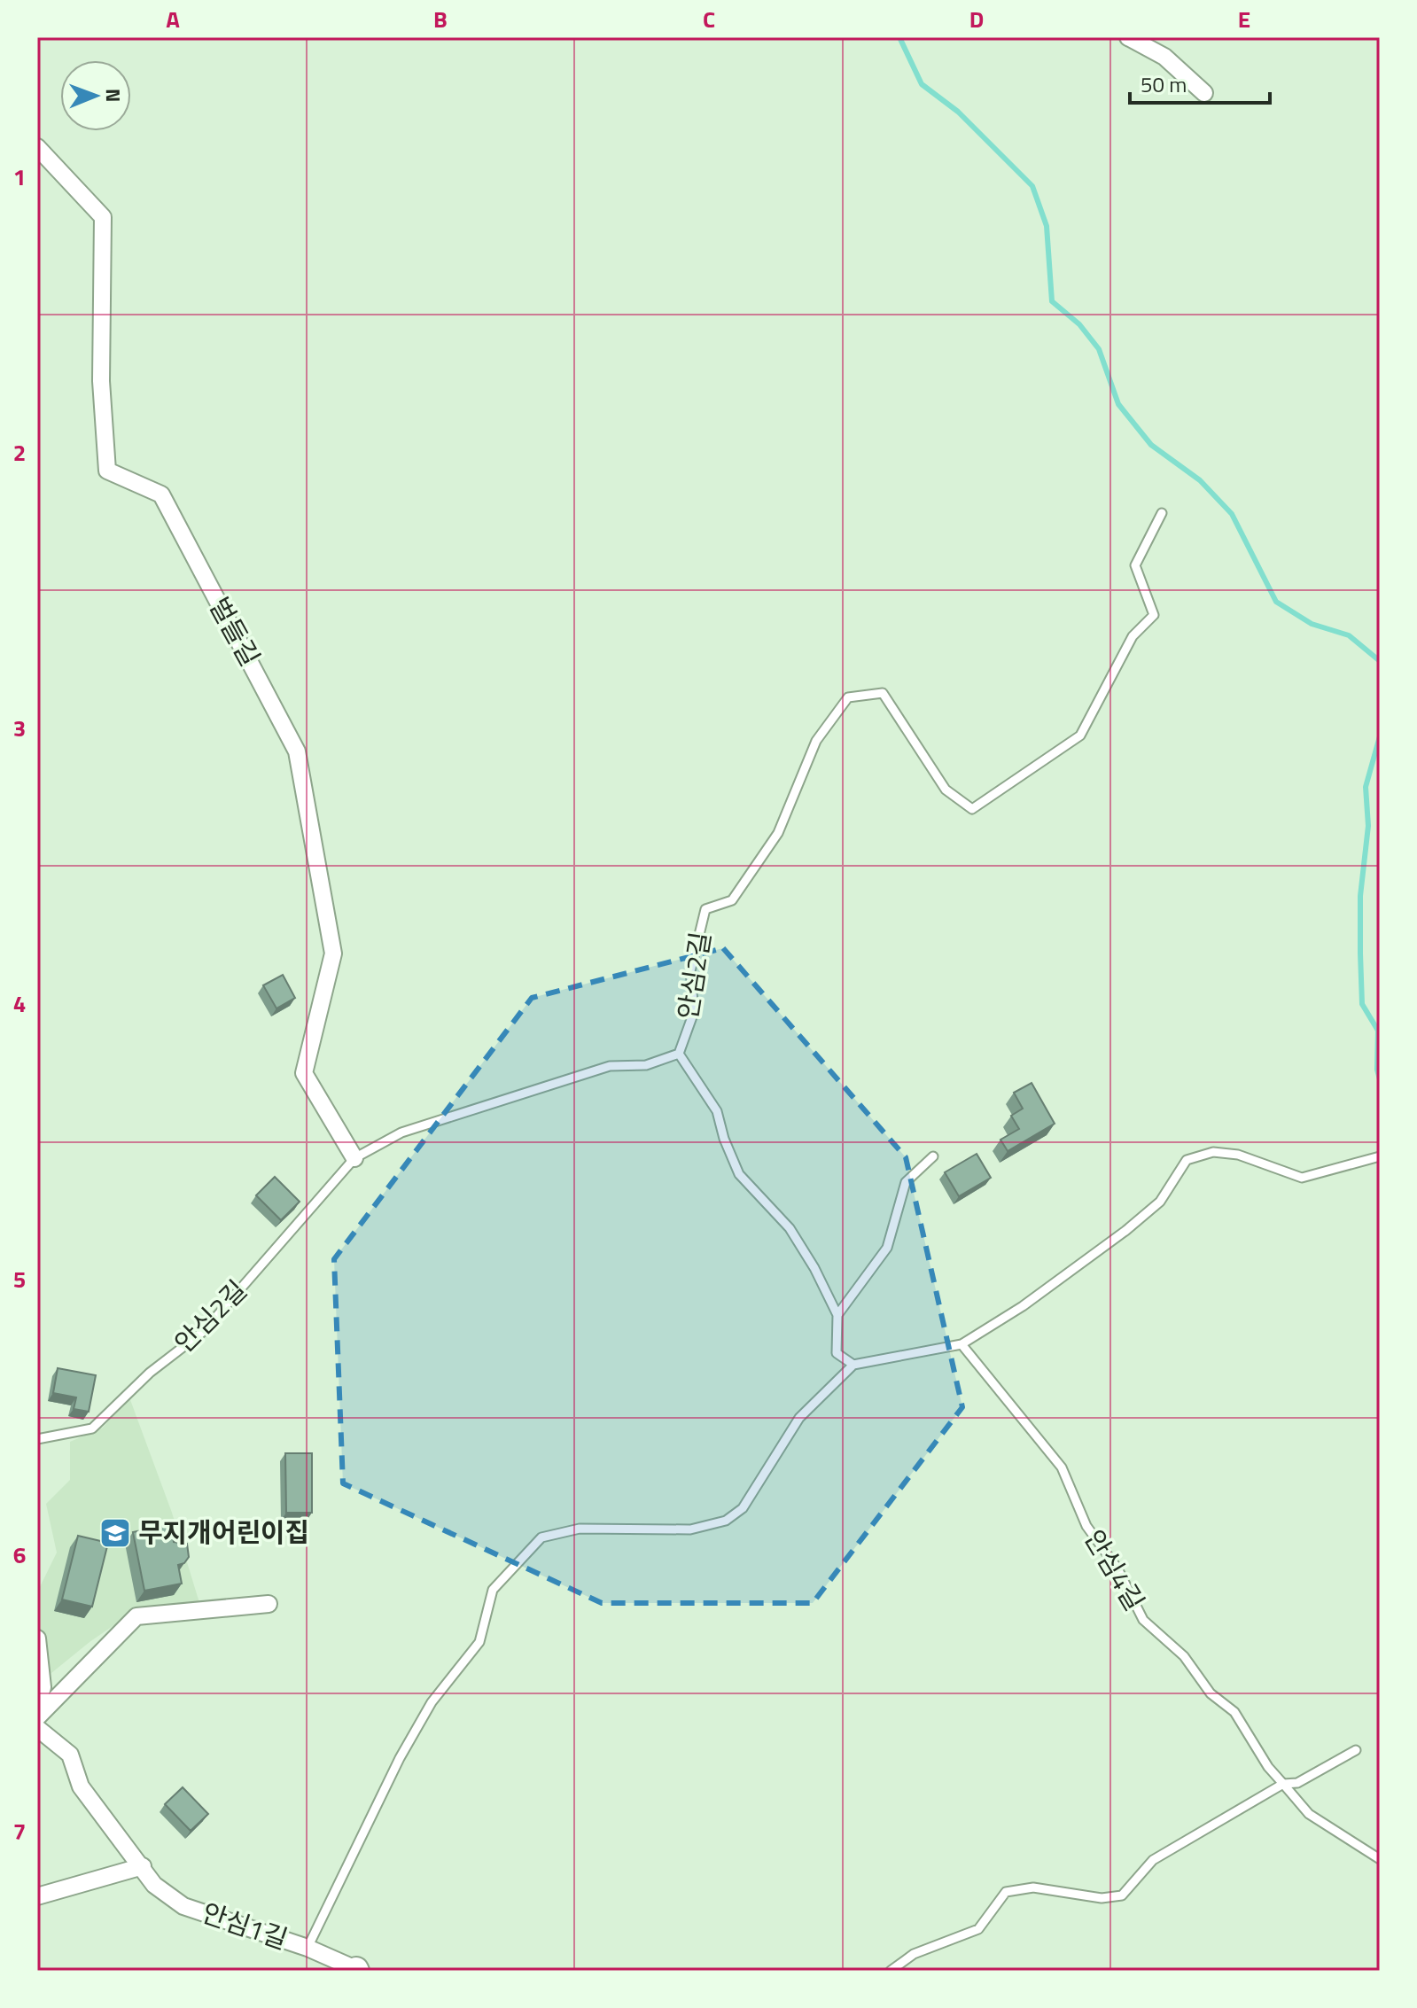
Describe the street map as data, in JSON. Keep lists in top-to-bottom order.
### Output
{
  "streets": {
    "street": ["벌들길", "안심1길"],
    "lane": ["안심2길", "안심4길"]
  },
  "crossings": [
    ["벌들길", "안심2길"]
  ],
  "places": {
    "school or university": ["무지개어린이집"]
  },
  "scale_bar": "50 m",
  "north": "right",
  "grid": {
    "columns": [
      "A",
      "B",
      "C",
      "D",
      "E"
    ],
    "rows": [
      "1",
      "2",
      "3",
      "4",
      "5",
      "6",
      "7"
    ]
  }
}
